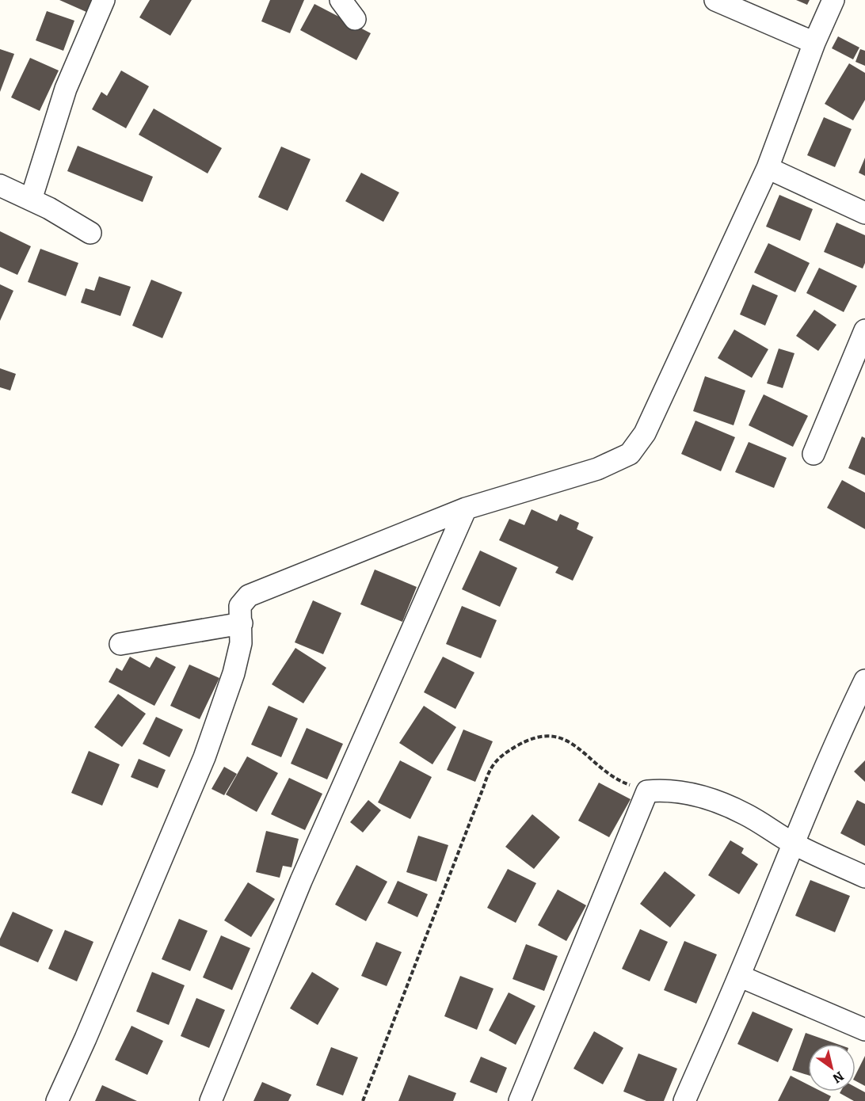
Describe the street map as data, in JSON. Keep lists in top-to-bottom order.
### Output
{
  "north": "bottom right"
}
